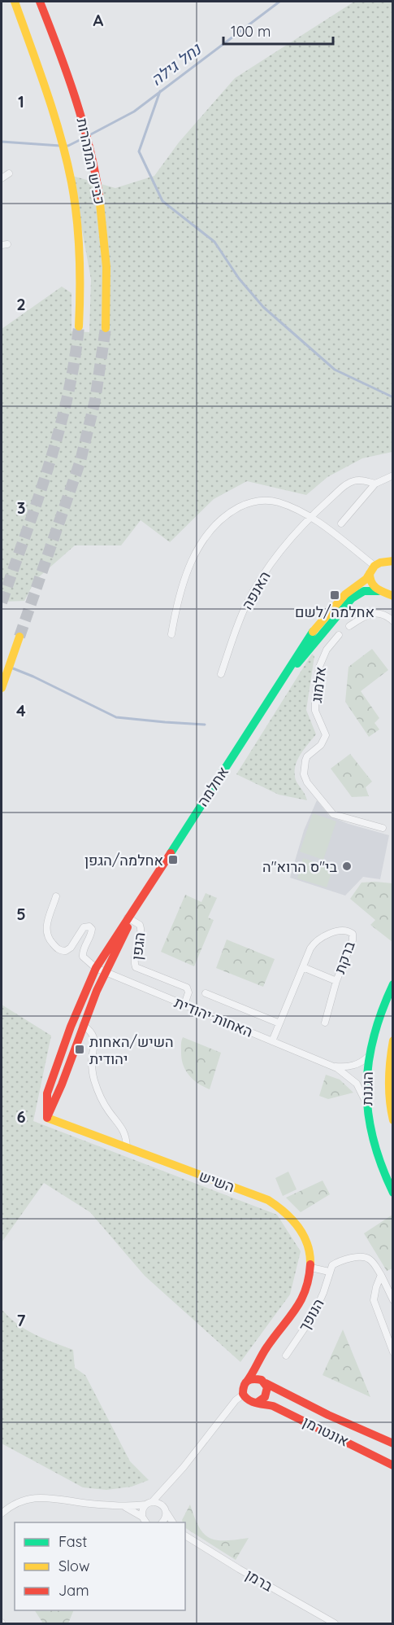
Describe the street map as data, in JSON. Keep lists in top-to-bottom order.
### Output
{
  "streets": {
    "main road": [
      "כביש המנהרות",
      "אחלמה",
      "הגננת",
      "השיש",
      "אונטרמן"
    ],
    "street": [
      "האנפה",
      "אלמוג",
      "הגפן",
      "ברקת",
      "האחות יהודית",
      "הנופך",
      "ברמן"
    ]
  },
  "crossings": [
    ["אחלמה", "הגפן"],
    ["אחלמה", "האחות יהודית"],
    ["הגפן", "האחות יהודית"],
    ["ברקת", "האחות יהודית"]
  ],
  "water": ["נחל גילה"],
  "places": {
    "transit": ["אחלמה/לשם", "אחלמה/הגפן", "השיש/האחות יהודית"],
    "other": ["בי\"ס הרוא\"ה"]
  },
  "legend": ["Fast", "Slow", "Jam"],
  "scale_bar": "100 m",
  "grid": {
    "columns": ["A"],
    "rows": [
      "1",
      "2",
      "3",
      "4",
      "5",
      "6",
      "7"
    ]
  }
}
